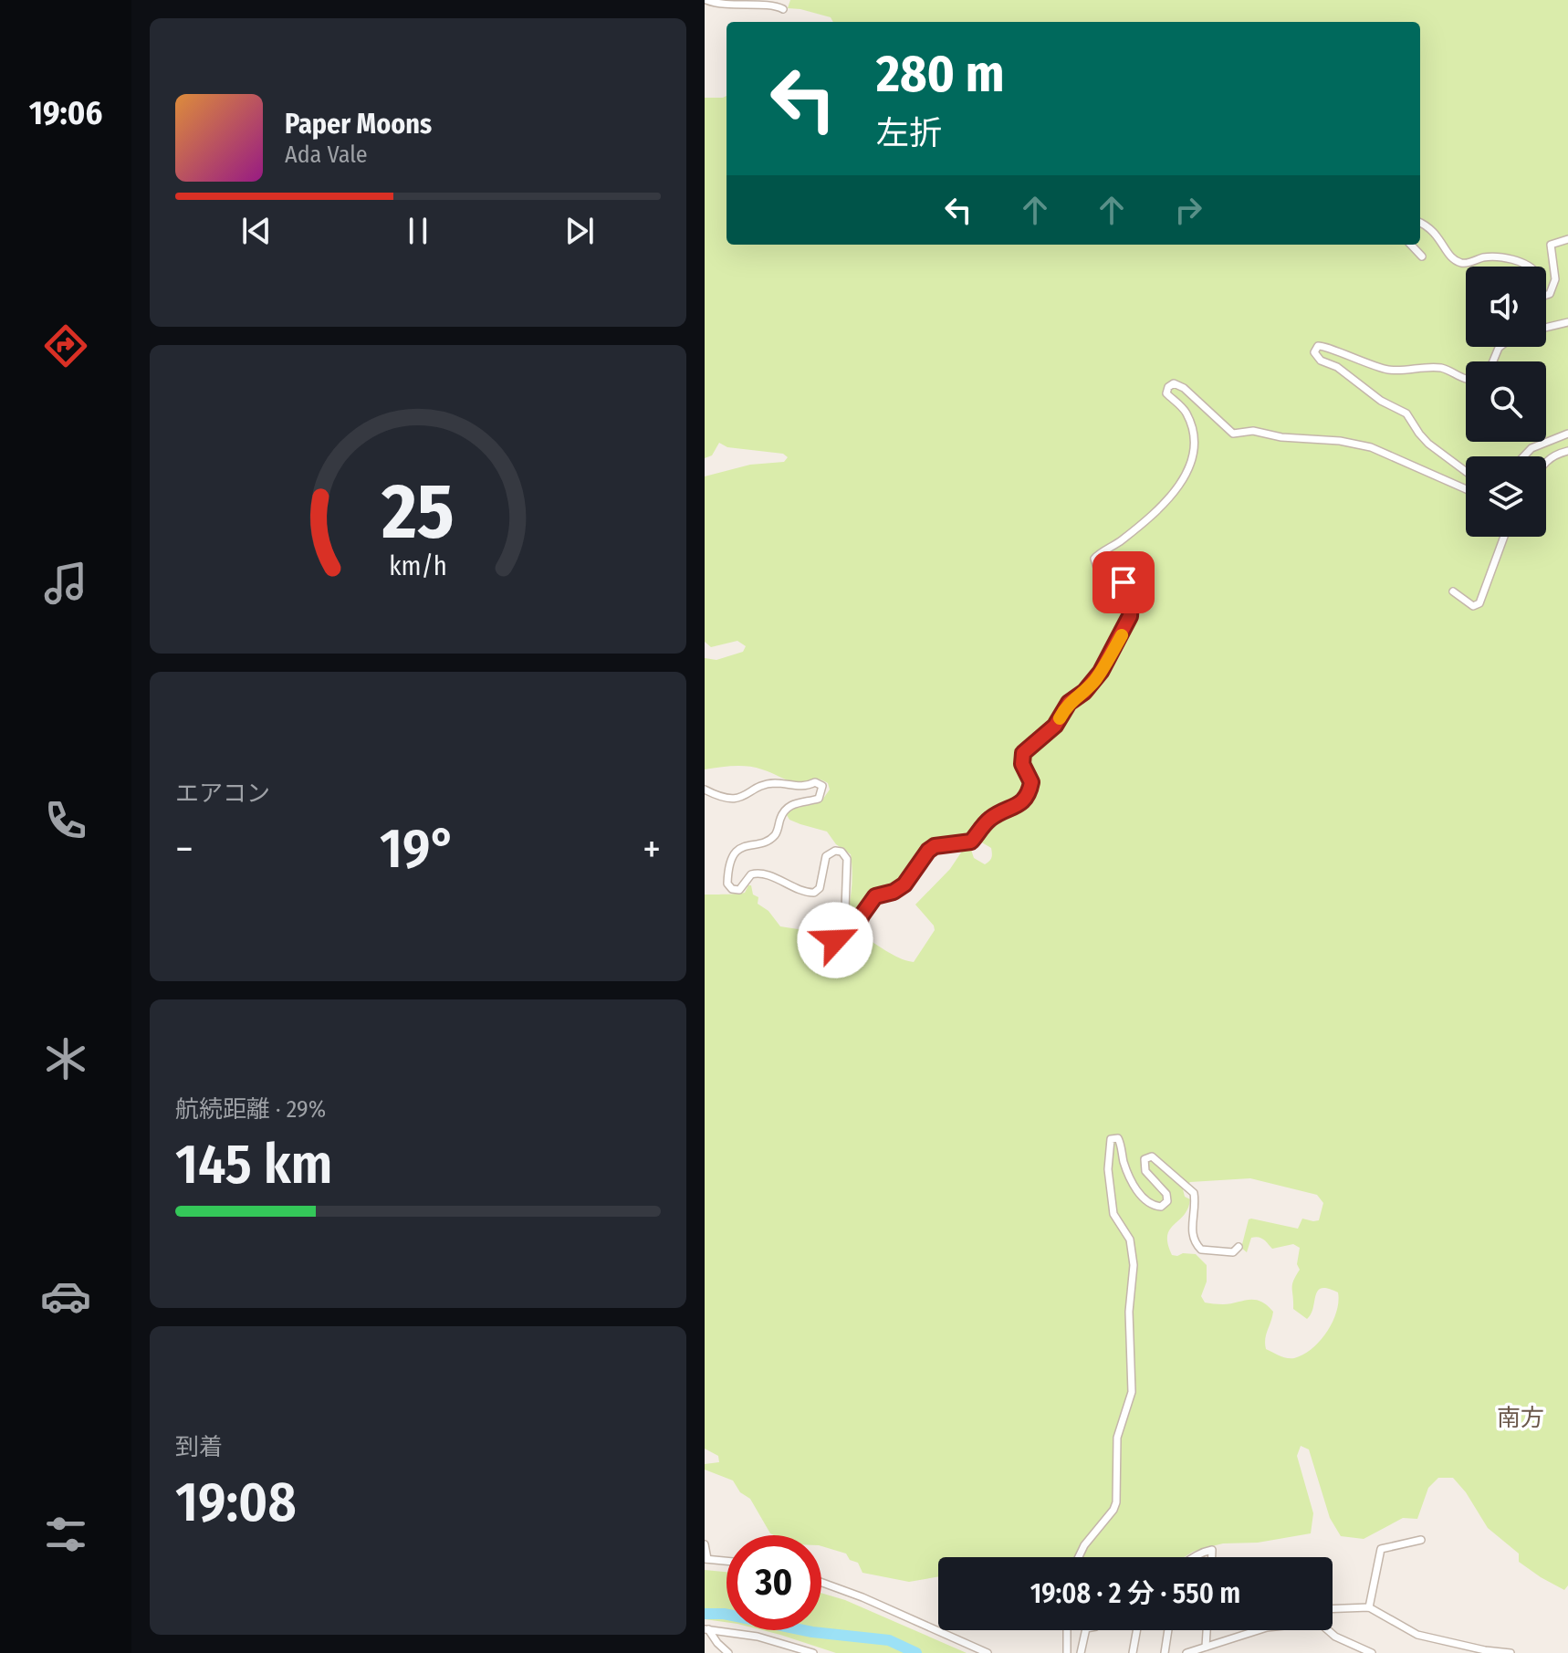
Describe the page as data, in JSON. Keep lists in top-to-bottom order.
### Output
{
  "districts": ["南方"],
  "page": {
    "tabs": "19:06",
    "turn": ["280 m", "左折"],
    "song": ["Paper Moons", "Ada Vale"],
    "tile": [
      "エアコン",
      ["航続距離 · 29%", "145 km"],
      ["到着", "19:08"]
    ],
    "heat": ["−", "19°", "+"],
    "limit": "30",
    "trip": "19:08 · 2 分 · 550 m",
    "gauge": ["25", "km/h"]
  }
}
